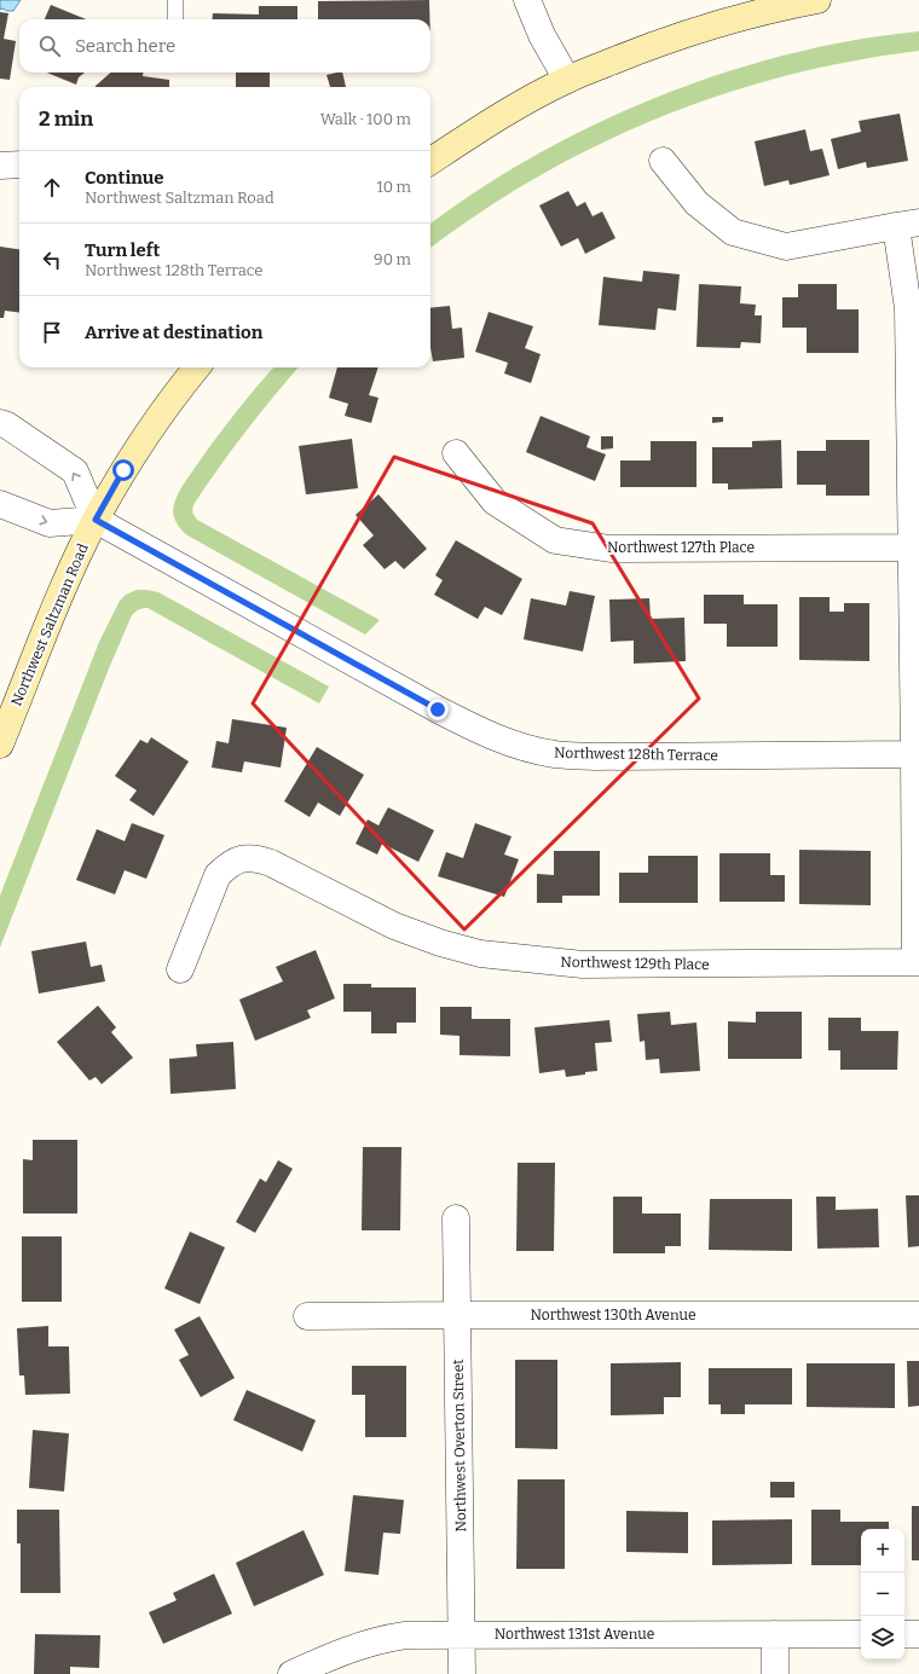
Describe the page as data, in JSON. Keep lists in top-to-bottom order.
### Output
{
  "streets": {
    "main road": ["Northwest Saltzman Road"],
    "street": [
      "Northwest 127th Place",
      "Northwest 128th Terrace",
      "Northwest 129th Place",
      "Northwest 130th Avenue",
      "Northwest Overton Street",
      "Northwest 131st Avenue"
    ]
  },
  "crossings": [
    ["Northwest Saltzman Road", "Northwest 128th Terrace"],
    ["Northwest 130th Avenue", "Northwest Overton Street"],
    ["Northwest Overton Street", "Northwest 131st Avenue"]
  ],
  "page": {
    "search": "Search here",
    "heading": ["2 min", "Walk · 100 m"],
    "list": [
      ["Continue", "Northwest Saltzman Road", "10 m"],
      ["Turn left", "Northwest 128th Terrace", "90 m"],
      "Arrive at destination"
    ],
    "map_buttons": ["+", "−"]
  }
}
